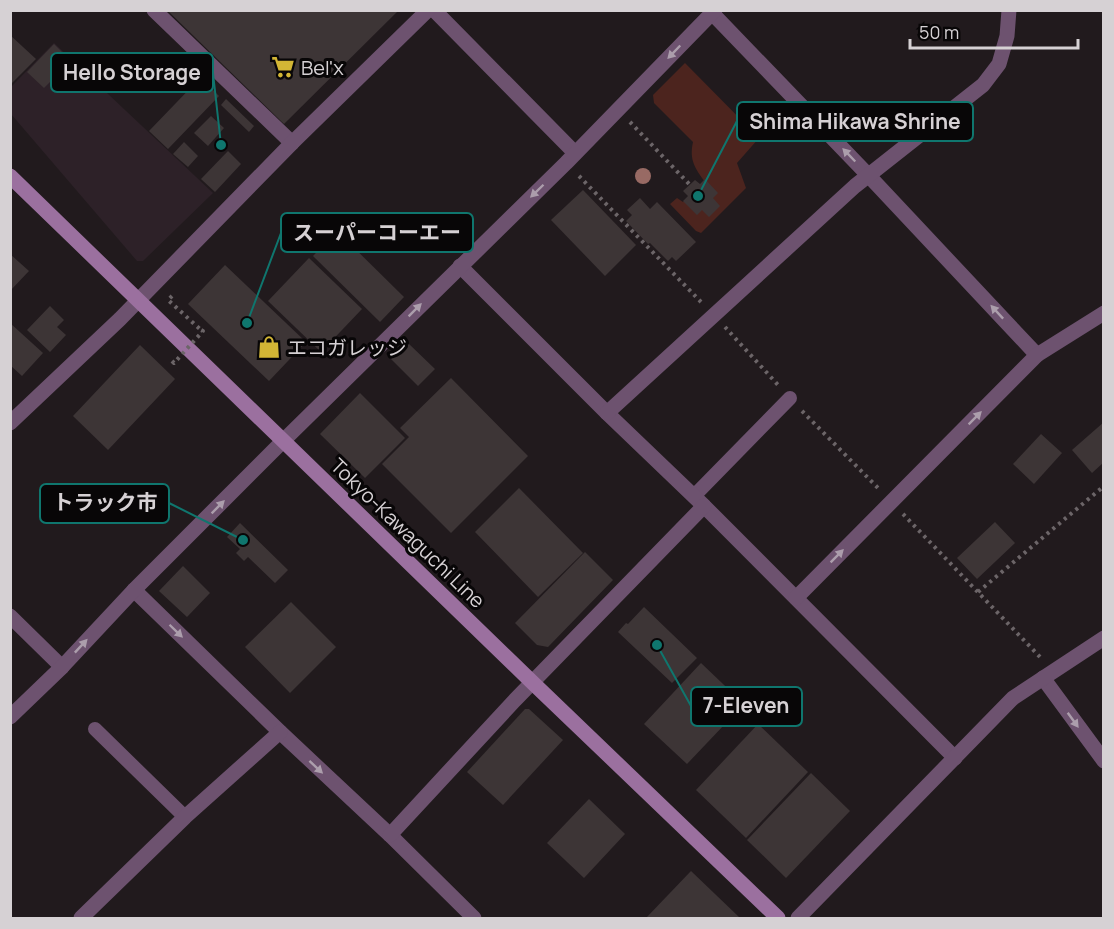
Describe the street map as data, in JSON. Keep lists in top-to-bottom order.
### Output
{
  "streets": {
    "main road": ["Tokyo-Kawaguchi Line"]
  },
  "places": {
    "supermarket": ["Bel'x"],
    "other": [
      "Hello Storage",
      "Shima Hikawa Shrine",
      "スーパーコーエー",
      "トラック市",
      "7-Eleven"
    ],
    "shop": ["エコガレッジ"]
  },
  "scale_bar": "50 m"
}
